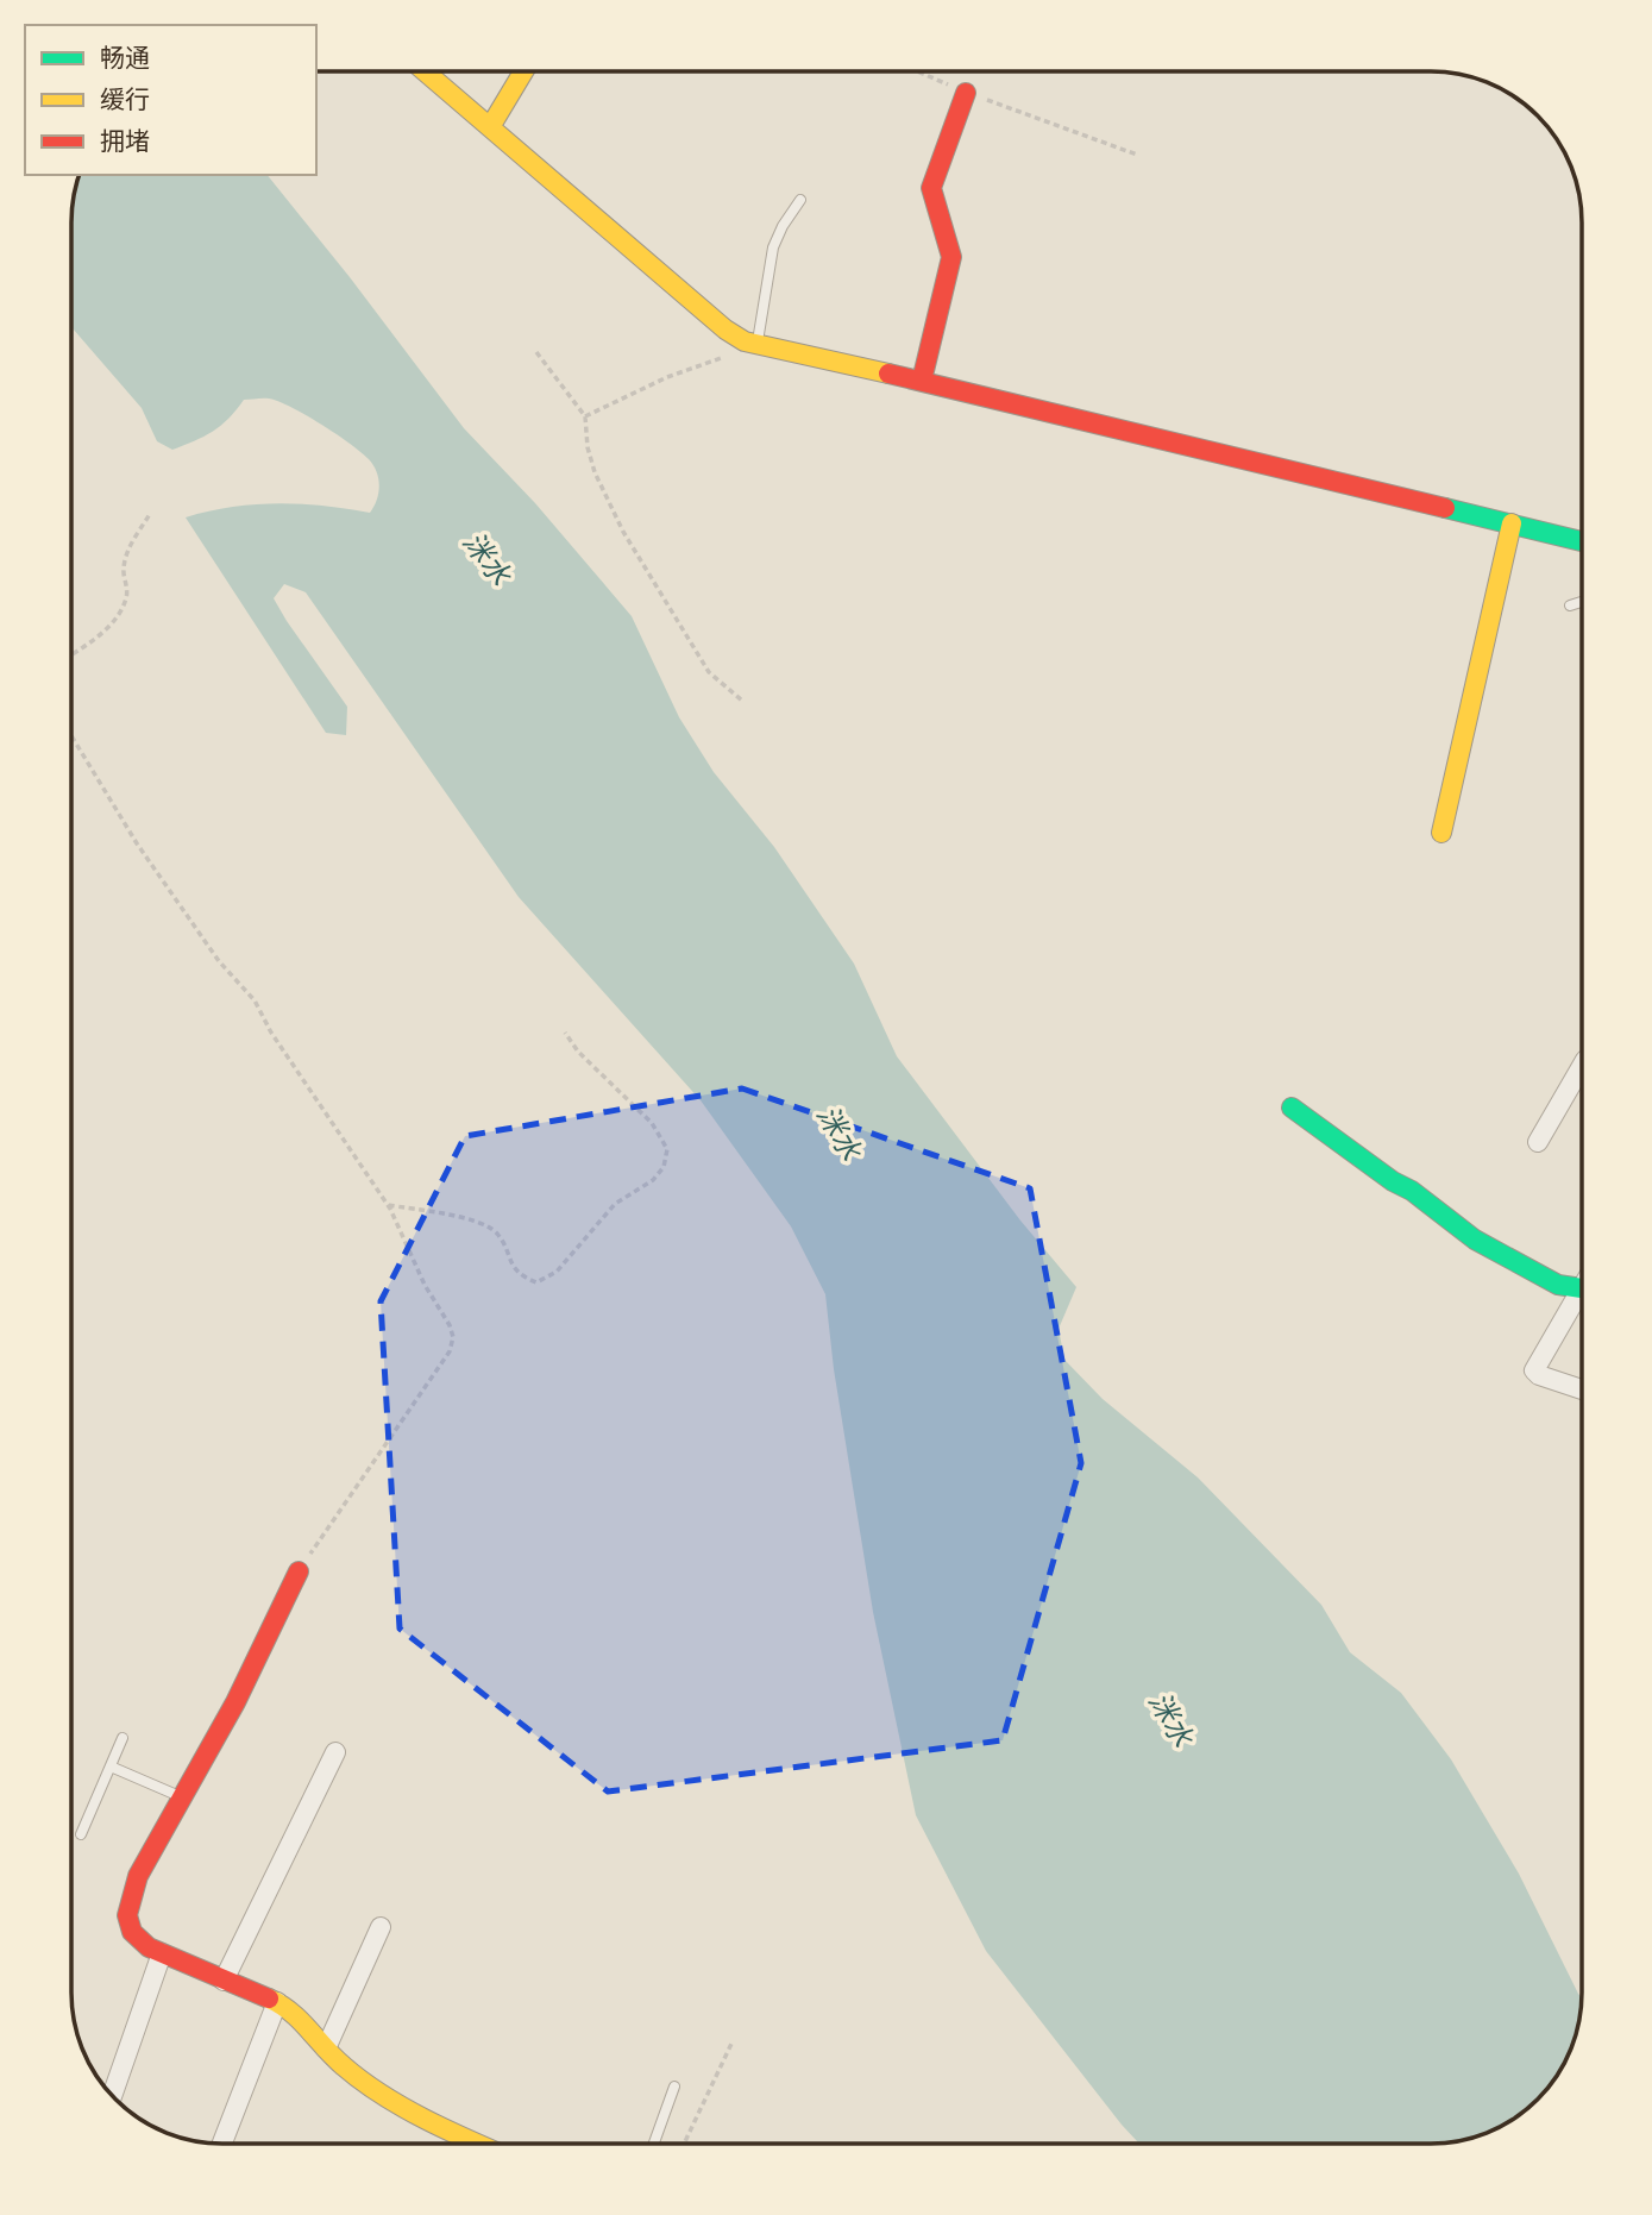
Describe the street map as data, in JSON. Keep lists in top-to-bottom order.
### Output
{
  "water": ["洣水"],
  "legend": ["畅通", "缓行", "拥堵"]
}
